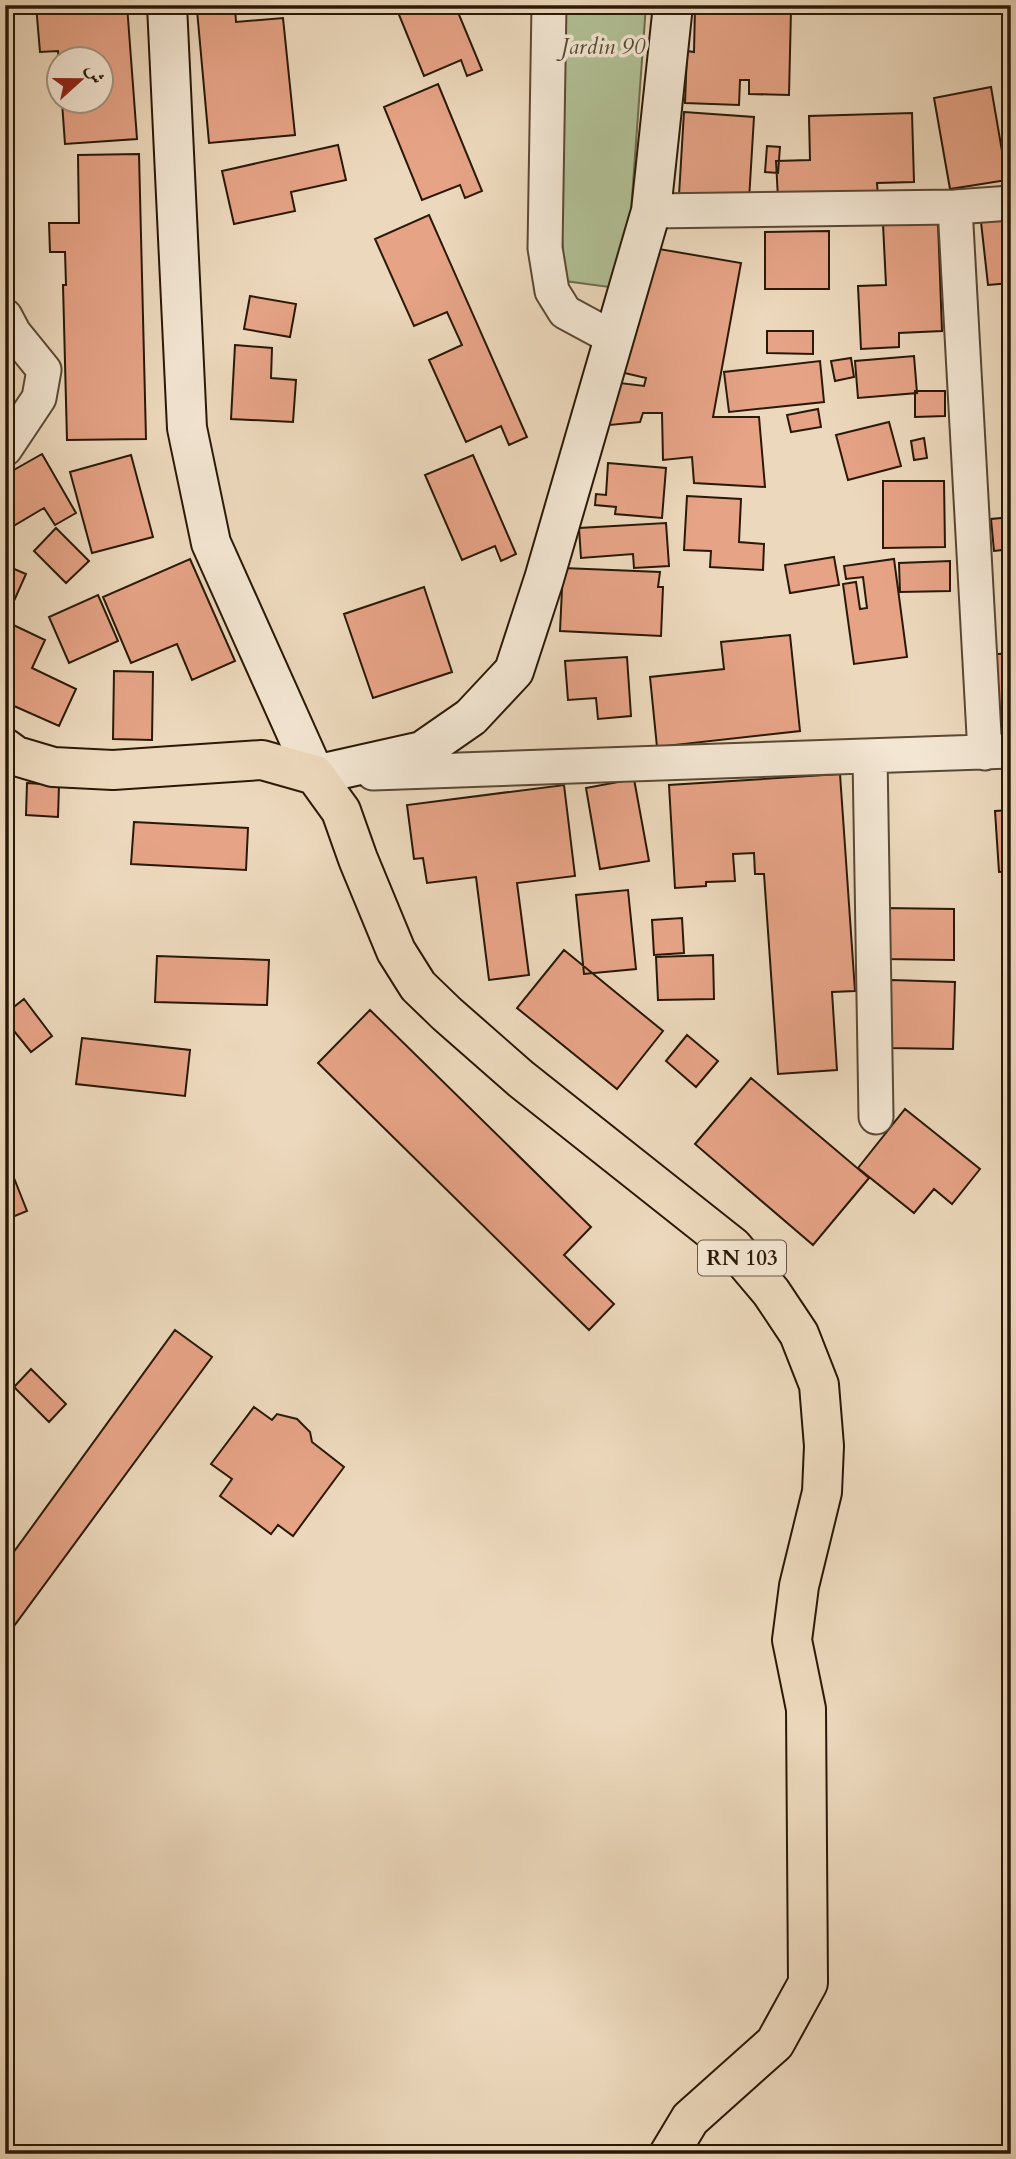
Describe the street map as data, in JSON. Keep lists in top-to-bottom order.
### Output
{
  "streets": {
    "main road": ["RN 103"]
  },
  "parks": ["Jardin 90"],
  "north": "right"
}
